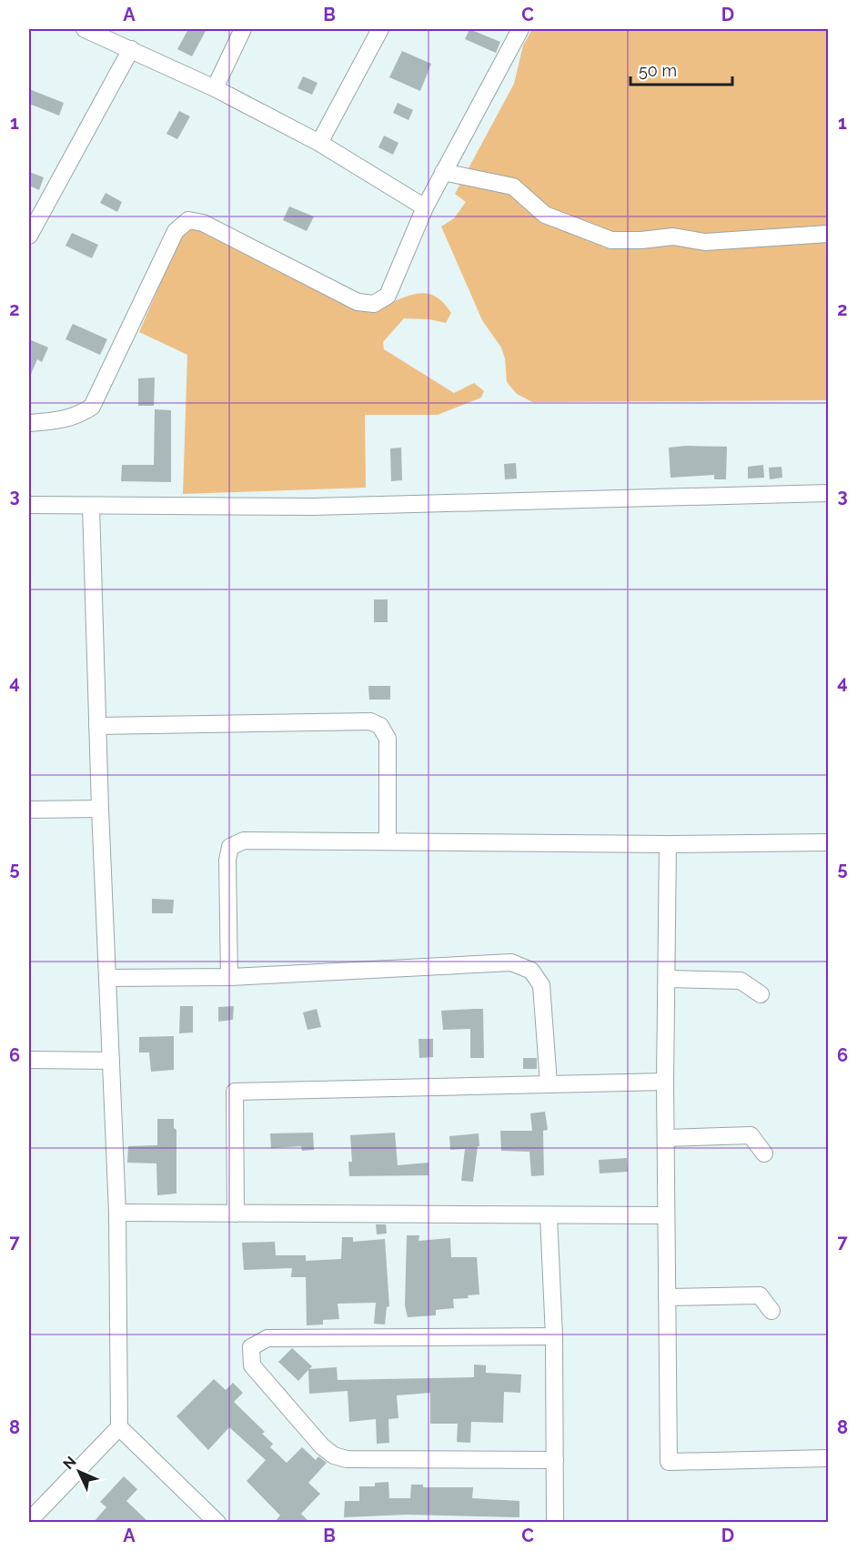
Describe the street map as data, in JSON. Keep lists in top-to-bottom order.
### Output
{
  "scale_bar": "50 m",
  "north": "top left",
  "grid": {
    "columns": [
      "A",
      "B",
      "C",
      "D"
    ],
    "rows": [
      "1",
      "2",
      "3",
      "4",
      "5",
      "6",
      "7",
      "8"
    ]
  }
}
